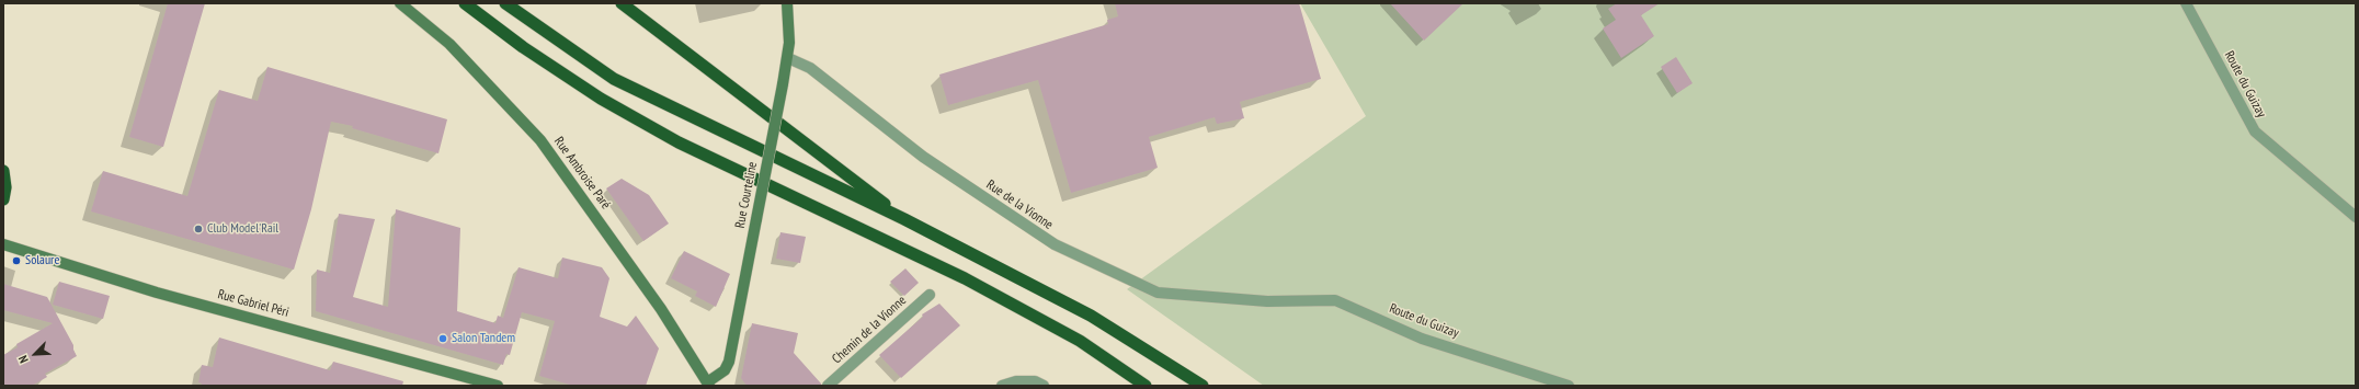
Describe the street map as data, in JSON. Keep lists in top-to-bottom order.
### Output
{
  "streets": {
    "main road": ["Rue Ambroise Paré", "Rue Courteline", "Rue Gabriel Péri"],
    "street": ["Route du Guizay", "Rue de la Vionne", "Chemin de la Vionne"]
  },
  "crossings": [
    ["Route du Guizay", "Rue de la Vionne"],
    ["Rue Ambroise Paré", "Rue Courteline"],
    ["Rue Courteline", "Rue de la Vionne"]
  ],
  "places": ["Club Model'Rail", "Solaure", "Salon Tandem"],
  "north": "bottom left"
}
